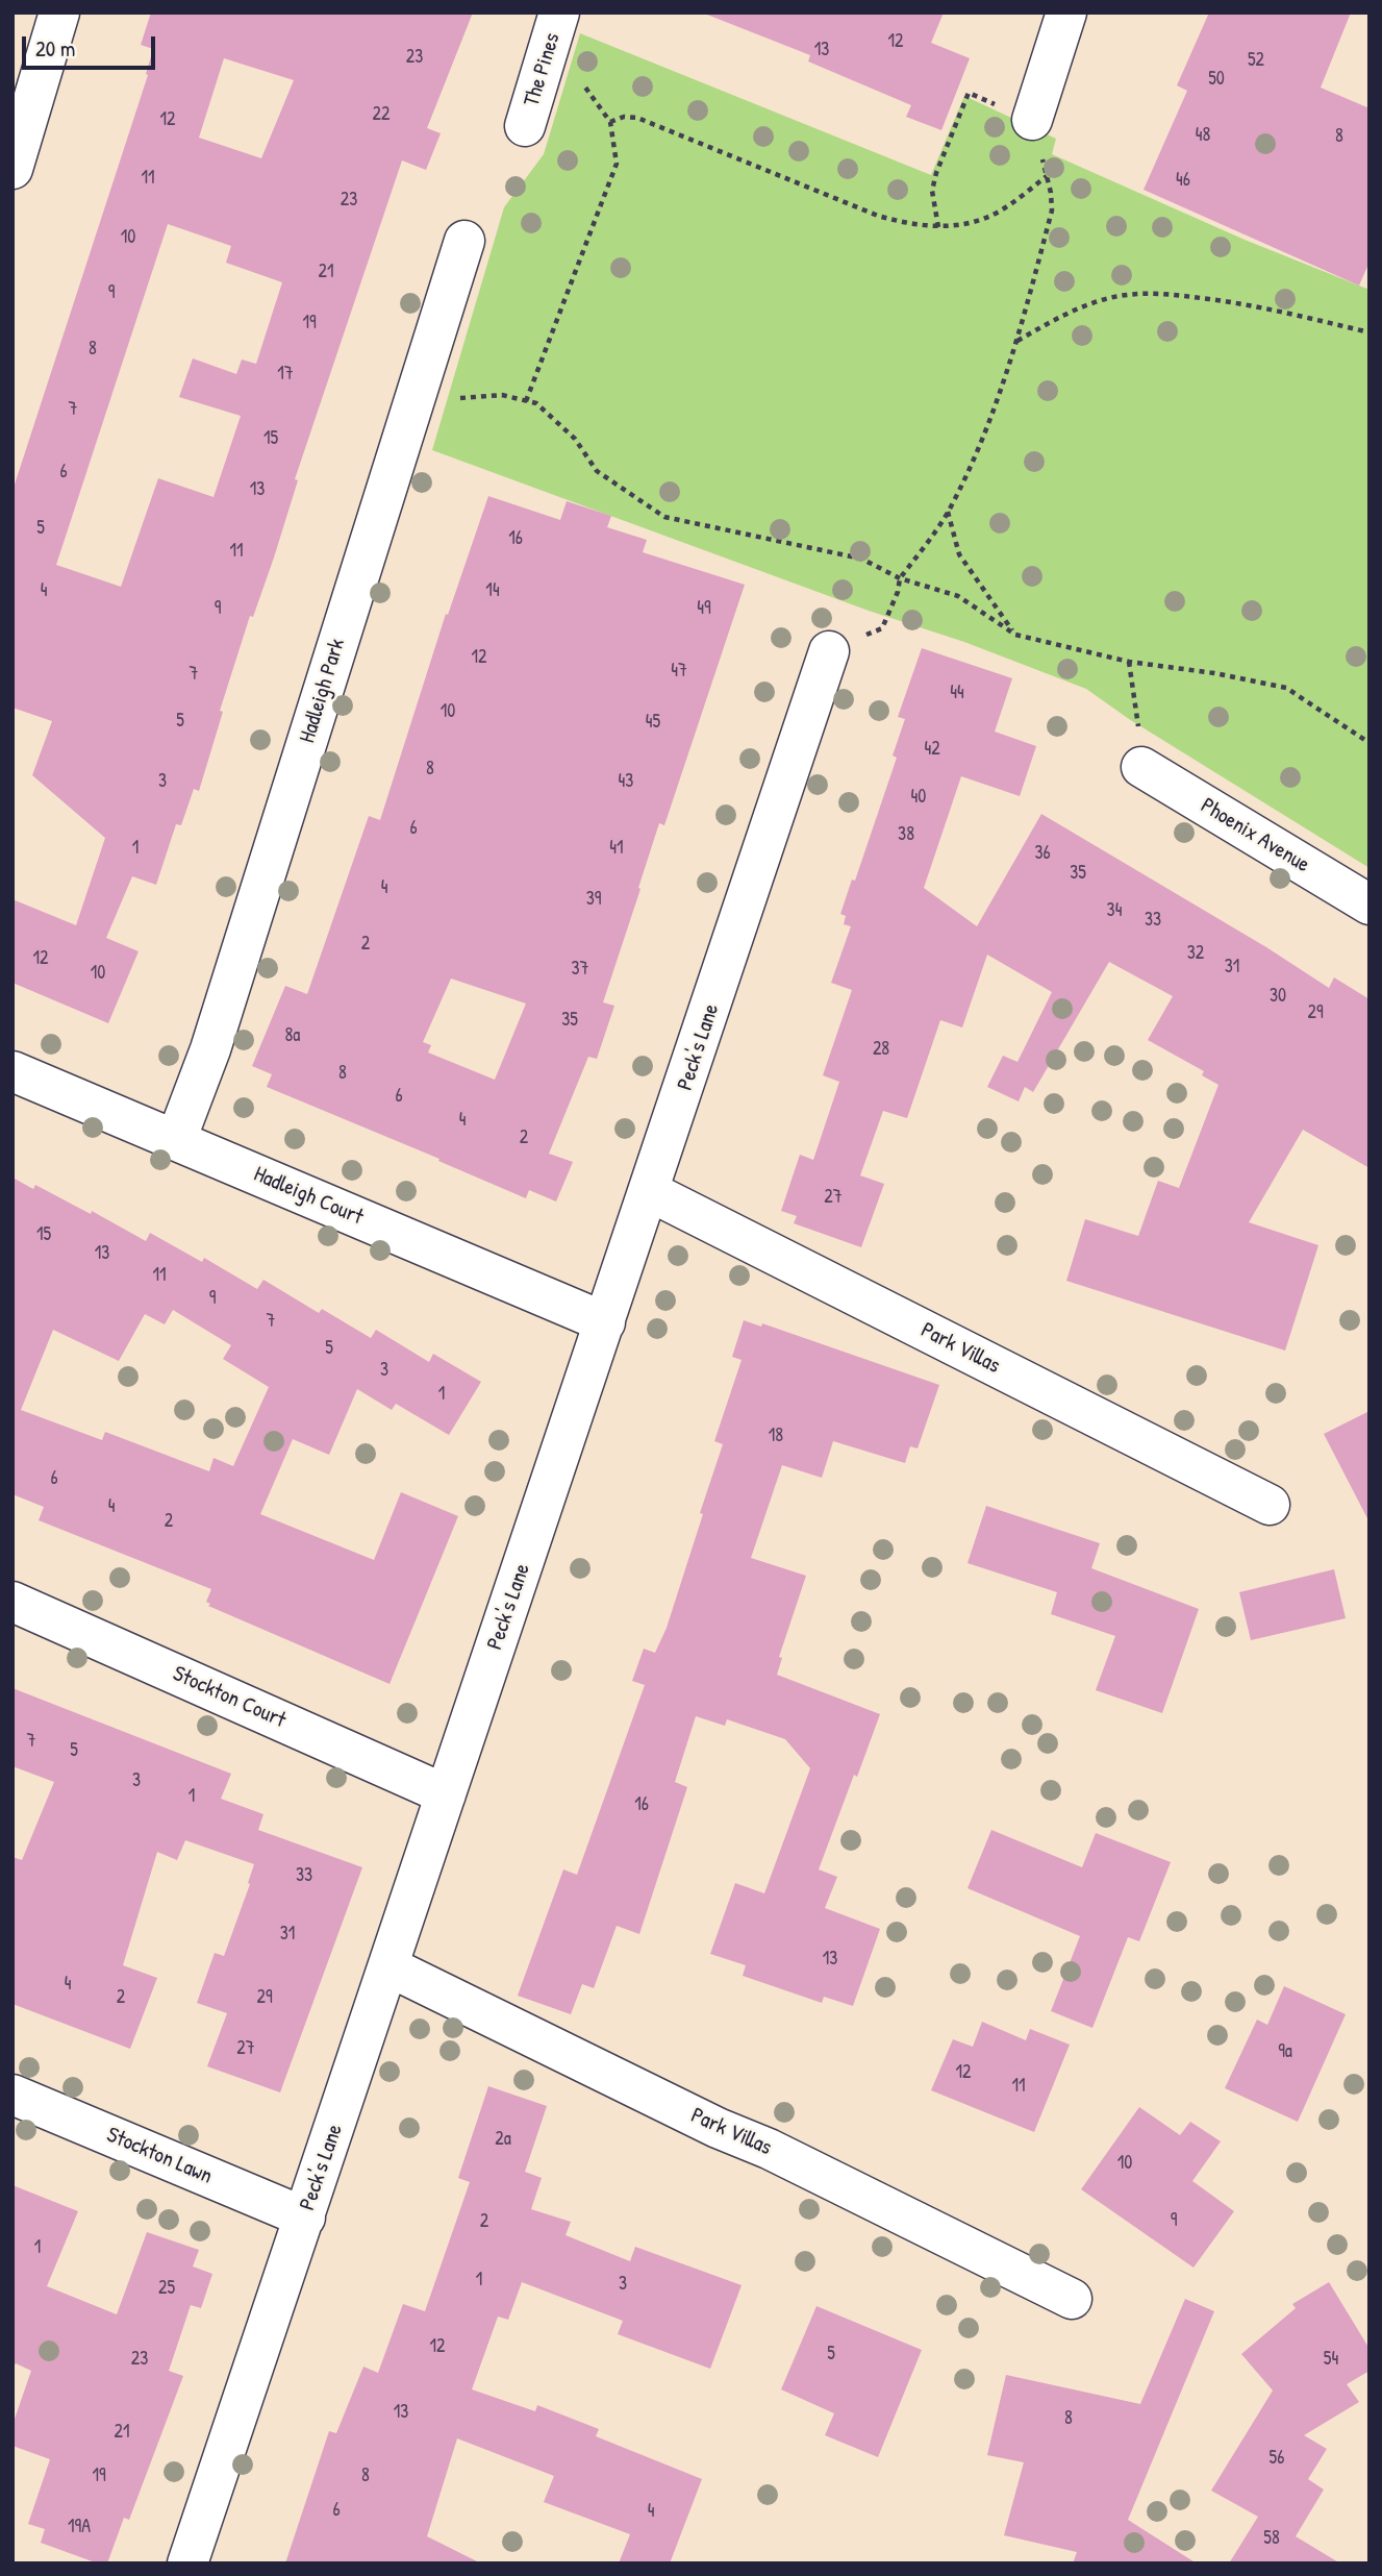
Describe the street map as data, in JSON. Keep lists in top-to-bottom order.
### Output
{
  "streets": {
    "street": [
      "The Pines",
      "Hadleigh Park",
      "Phoenix Avenue",
      "Peck's Lane",
      "Hadleigh Court",
      "Park Villas",
      "Stockton Court",
      "Stockton Lawn"
    ]
  },
  "crossings": [
    ["Hadleigh Park", "Hadleigh Court"],
    ["Peck's Lane", "Hadleigh Court"],
    ["Peck's Lane", "Park Villas"],
    ["Peck's Lane", "Stockton Court"],
    ["Peck's Lane", "Stockton Lawn"]
  ],
  "house_numbers": [
    "12",
    "13",
    "23",
    "52",
    "50",
    "22",
    "12",
    "48",
    "8",
    "11",
    "46",
    "23",
    "10",
    "21",
    "9",
    "19",
    "8",
    "17",
    "7",
    "15",
    "6",
    "13",
    "5",
    "16",
    "11",
    "4",
    "14",
    "9",
    "49",
    "12",
    "47",
    "7",
    "44",
    "10",
    "5",
    "45",
    "42",
    "8",
    "3",
    "43",
    "40",
    "6",
    "38",
    "1",
    "41",
    "36",
    "35",
    "4",
    "39",
    "34",
    "33",
    "2",
    "32",
    "12",
    "31",
    "37",
    "10",
    "30",
    "29",
    "35",
    "8a",
    "28",
    "8",
    "6",
    "4",
    "2",
    "27",
    "15",
    "13",
    "11",
    "9",
    "7",
    "5",
    "3",
    "1",
    "18",
    "6",
    "4",
    "2",
    "7",
    "5",
    "3",
    "1",
    "16",
    "33",
    "31",
    "13",
    "4",
    "2",
    "29",
    "27",
    "9a",
    "12",
    "11",
    "2a",
    "10",
    "9",
    "2",
    "1",
    "1",
    "3",
    "25",
    "12",
    "5",
    "23",
    "54",
    "13",
    "8",
    "21",
    "56",
    "19",
    "8",
    "6",
    "4",
    "19A",
    "58"
  ],
  "scale_bar": "20 m"
}
